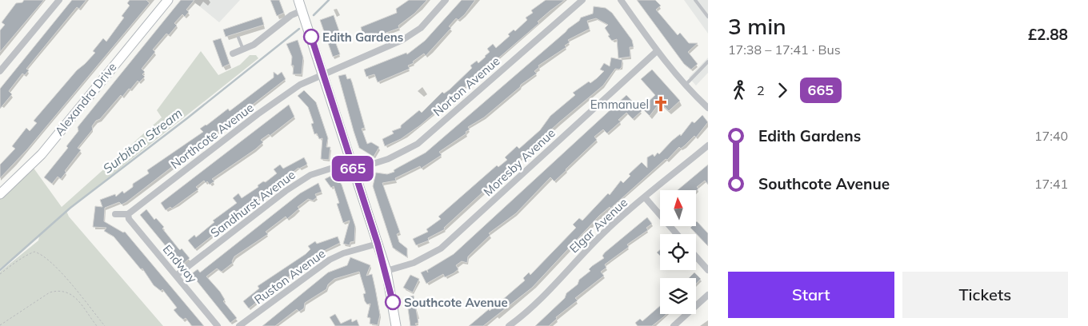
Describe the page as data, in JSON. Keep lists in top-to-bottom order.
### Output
{
  "streets": {
    "street": [
      "Norton Avenue",
      "Alexandra Drive",
      "Northcote Avenue",
      "Moresby Avenue",
      "Sandhurst Avenue",
      "Elgar Avenue",
      "Endway",
      "Ruston Avenue"
    ]
  },
  "crossings": [
    ["Norton Avenue", "Sandhurst Avenue"],
    ["Northcote Avenue", "Endway"],
    ["Sandhurst Avenue", "Endway"]
  ],
  "water": ["Surbiton Stream"],
  "places": {
    "other": ["Edith Gardens", "Southcote Avenue"],
    "church": ["Emmanuel"]
  },
  "lines": ["bus line 665"],
  "north": "top",
  "page": {
    "on_map": "665",
    "heading": ["3 min", "17:38 – 17:41 · Bus", "£2.88"],
    "legs": ["2", "665"],
    "list": [
      {
        "name": "Edith Gardens",
        "value": "17:40"
      },
      {
        "name": "Southcote Avenue",
        "value": "17:41"
      }
    ],
    "buttons": ["Start", "Tickets"]
  }
}
